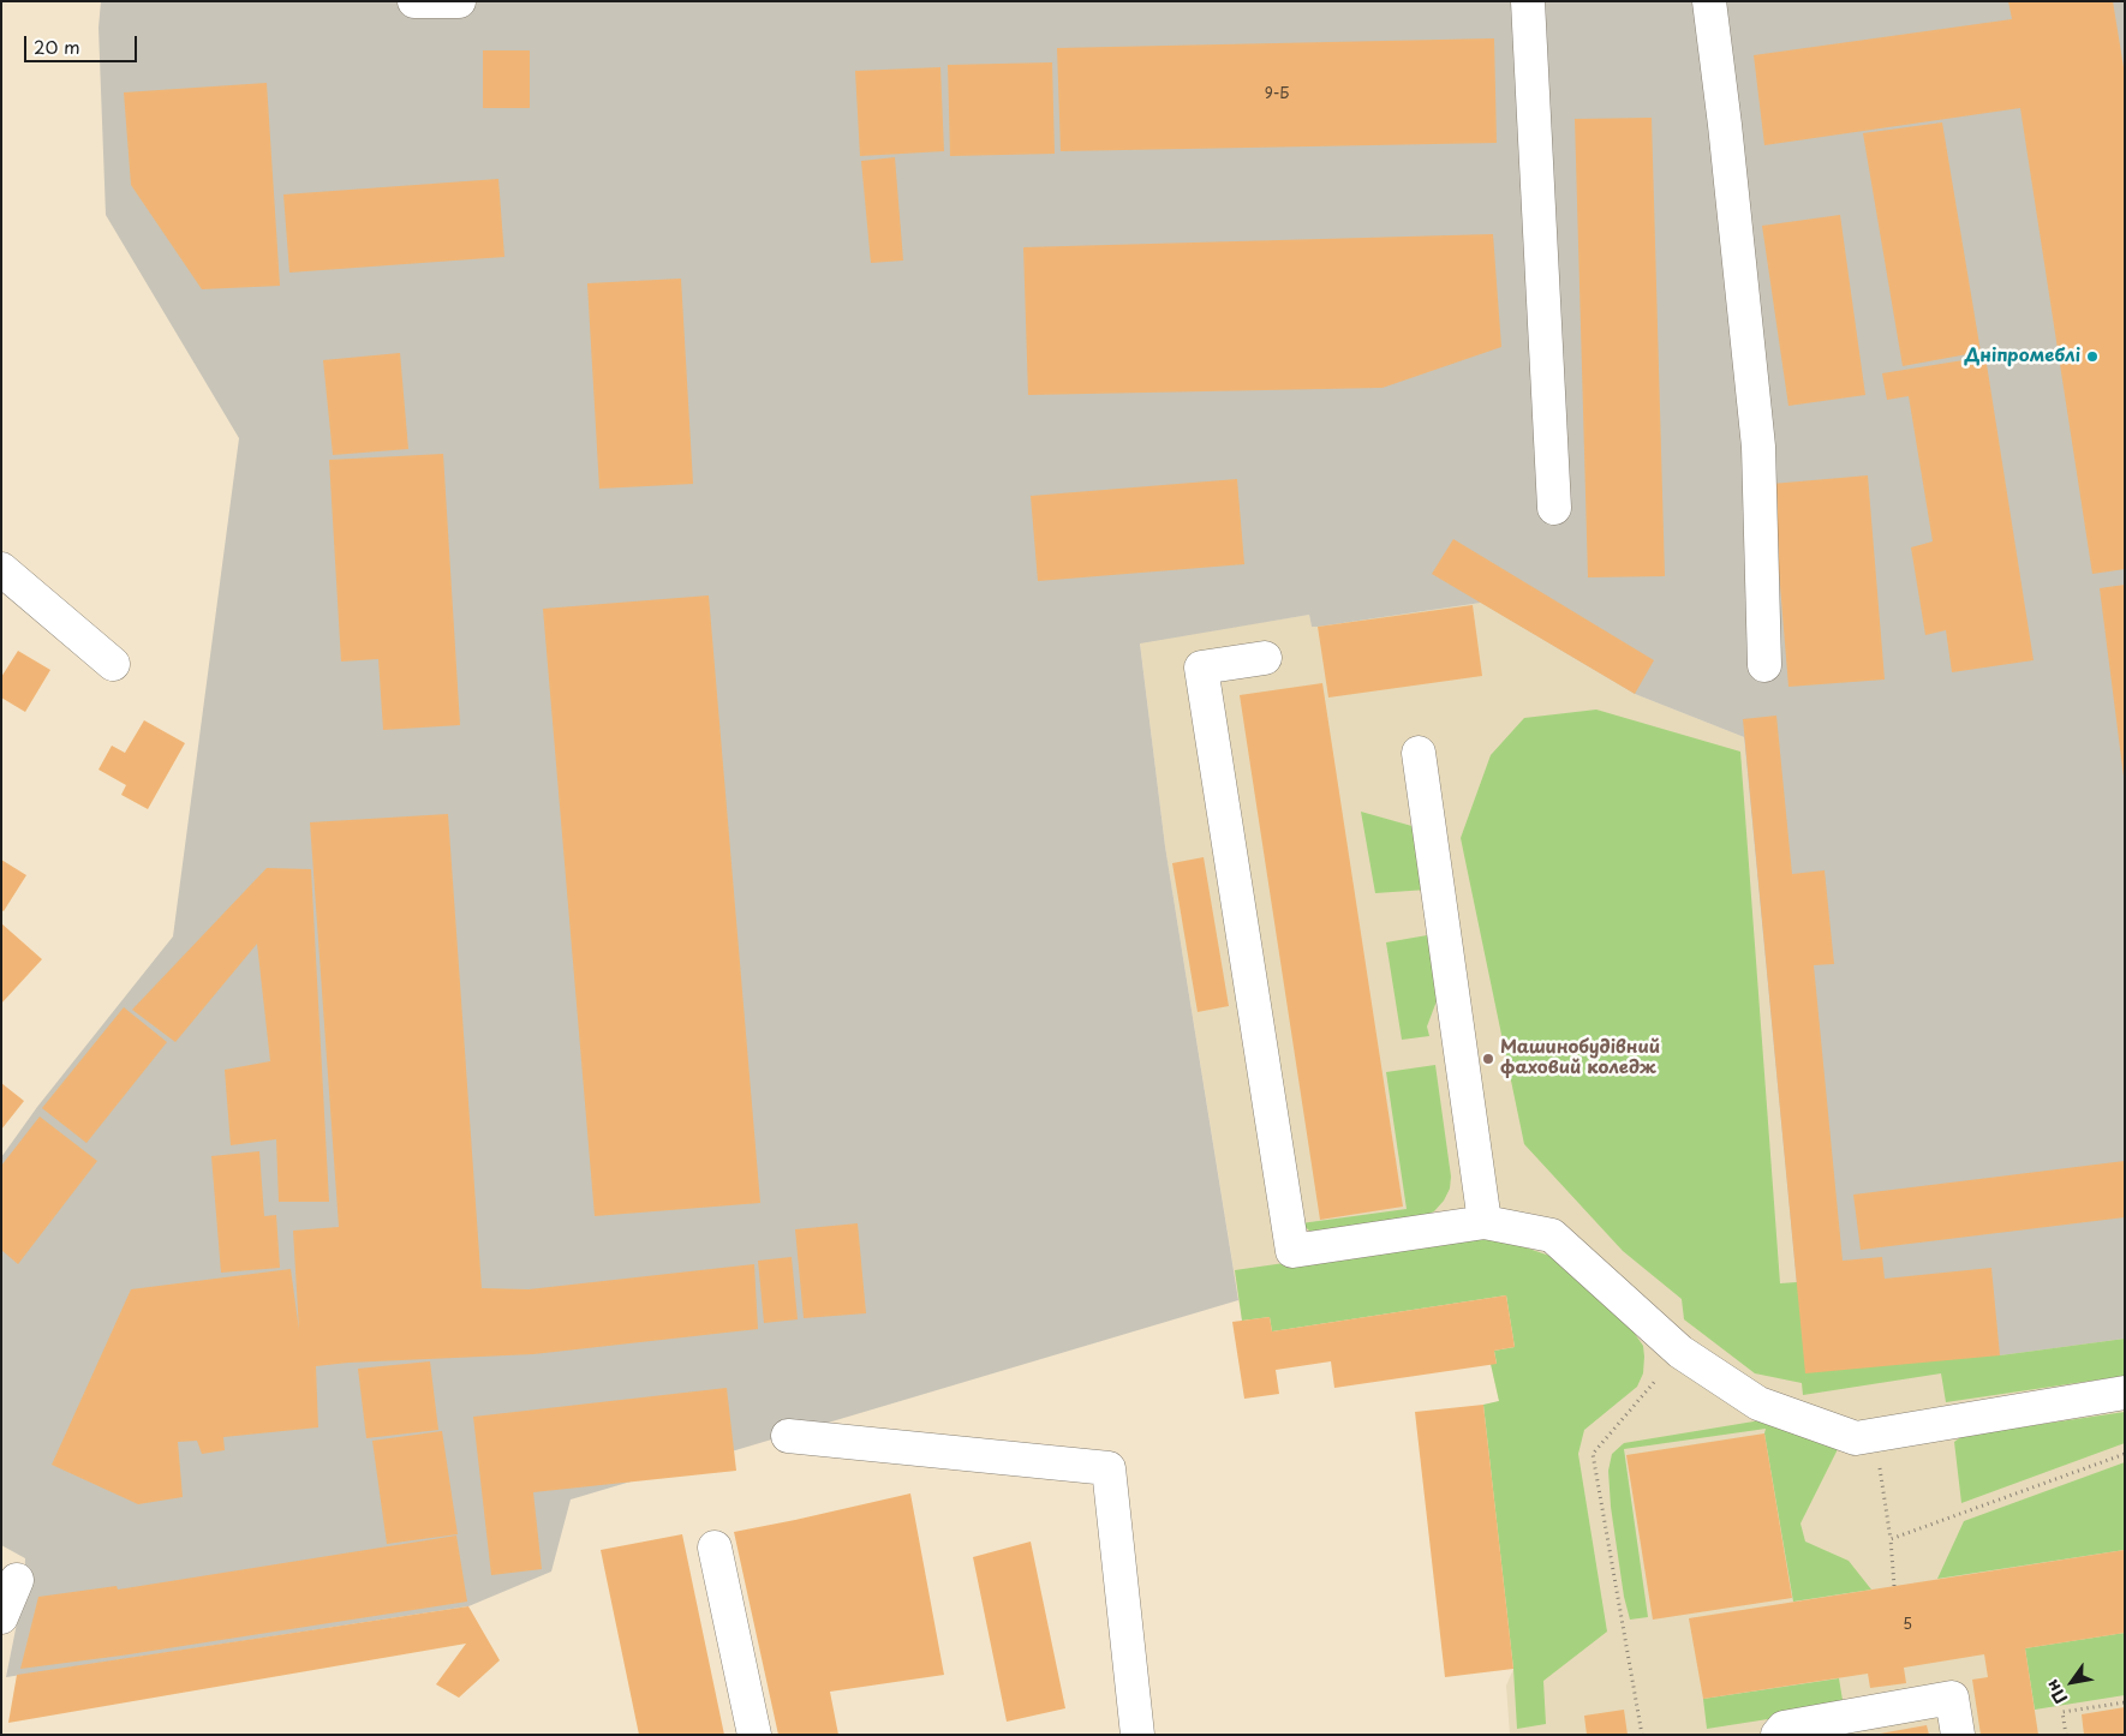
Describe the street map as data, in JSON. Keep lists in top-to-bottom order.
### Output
{
  "places": ["Дніпромеблі", "Машинобудівний фаховий коледж"],
  "house_numbers": ["9-Б", "5"],
  "scale_bar": "20 m",
  "north": "bottom left"
}
